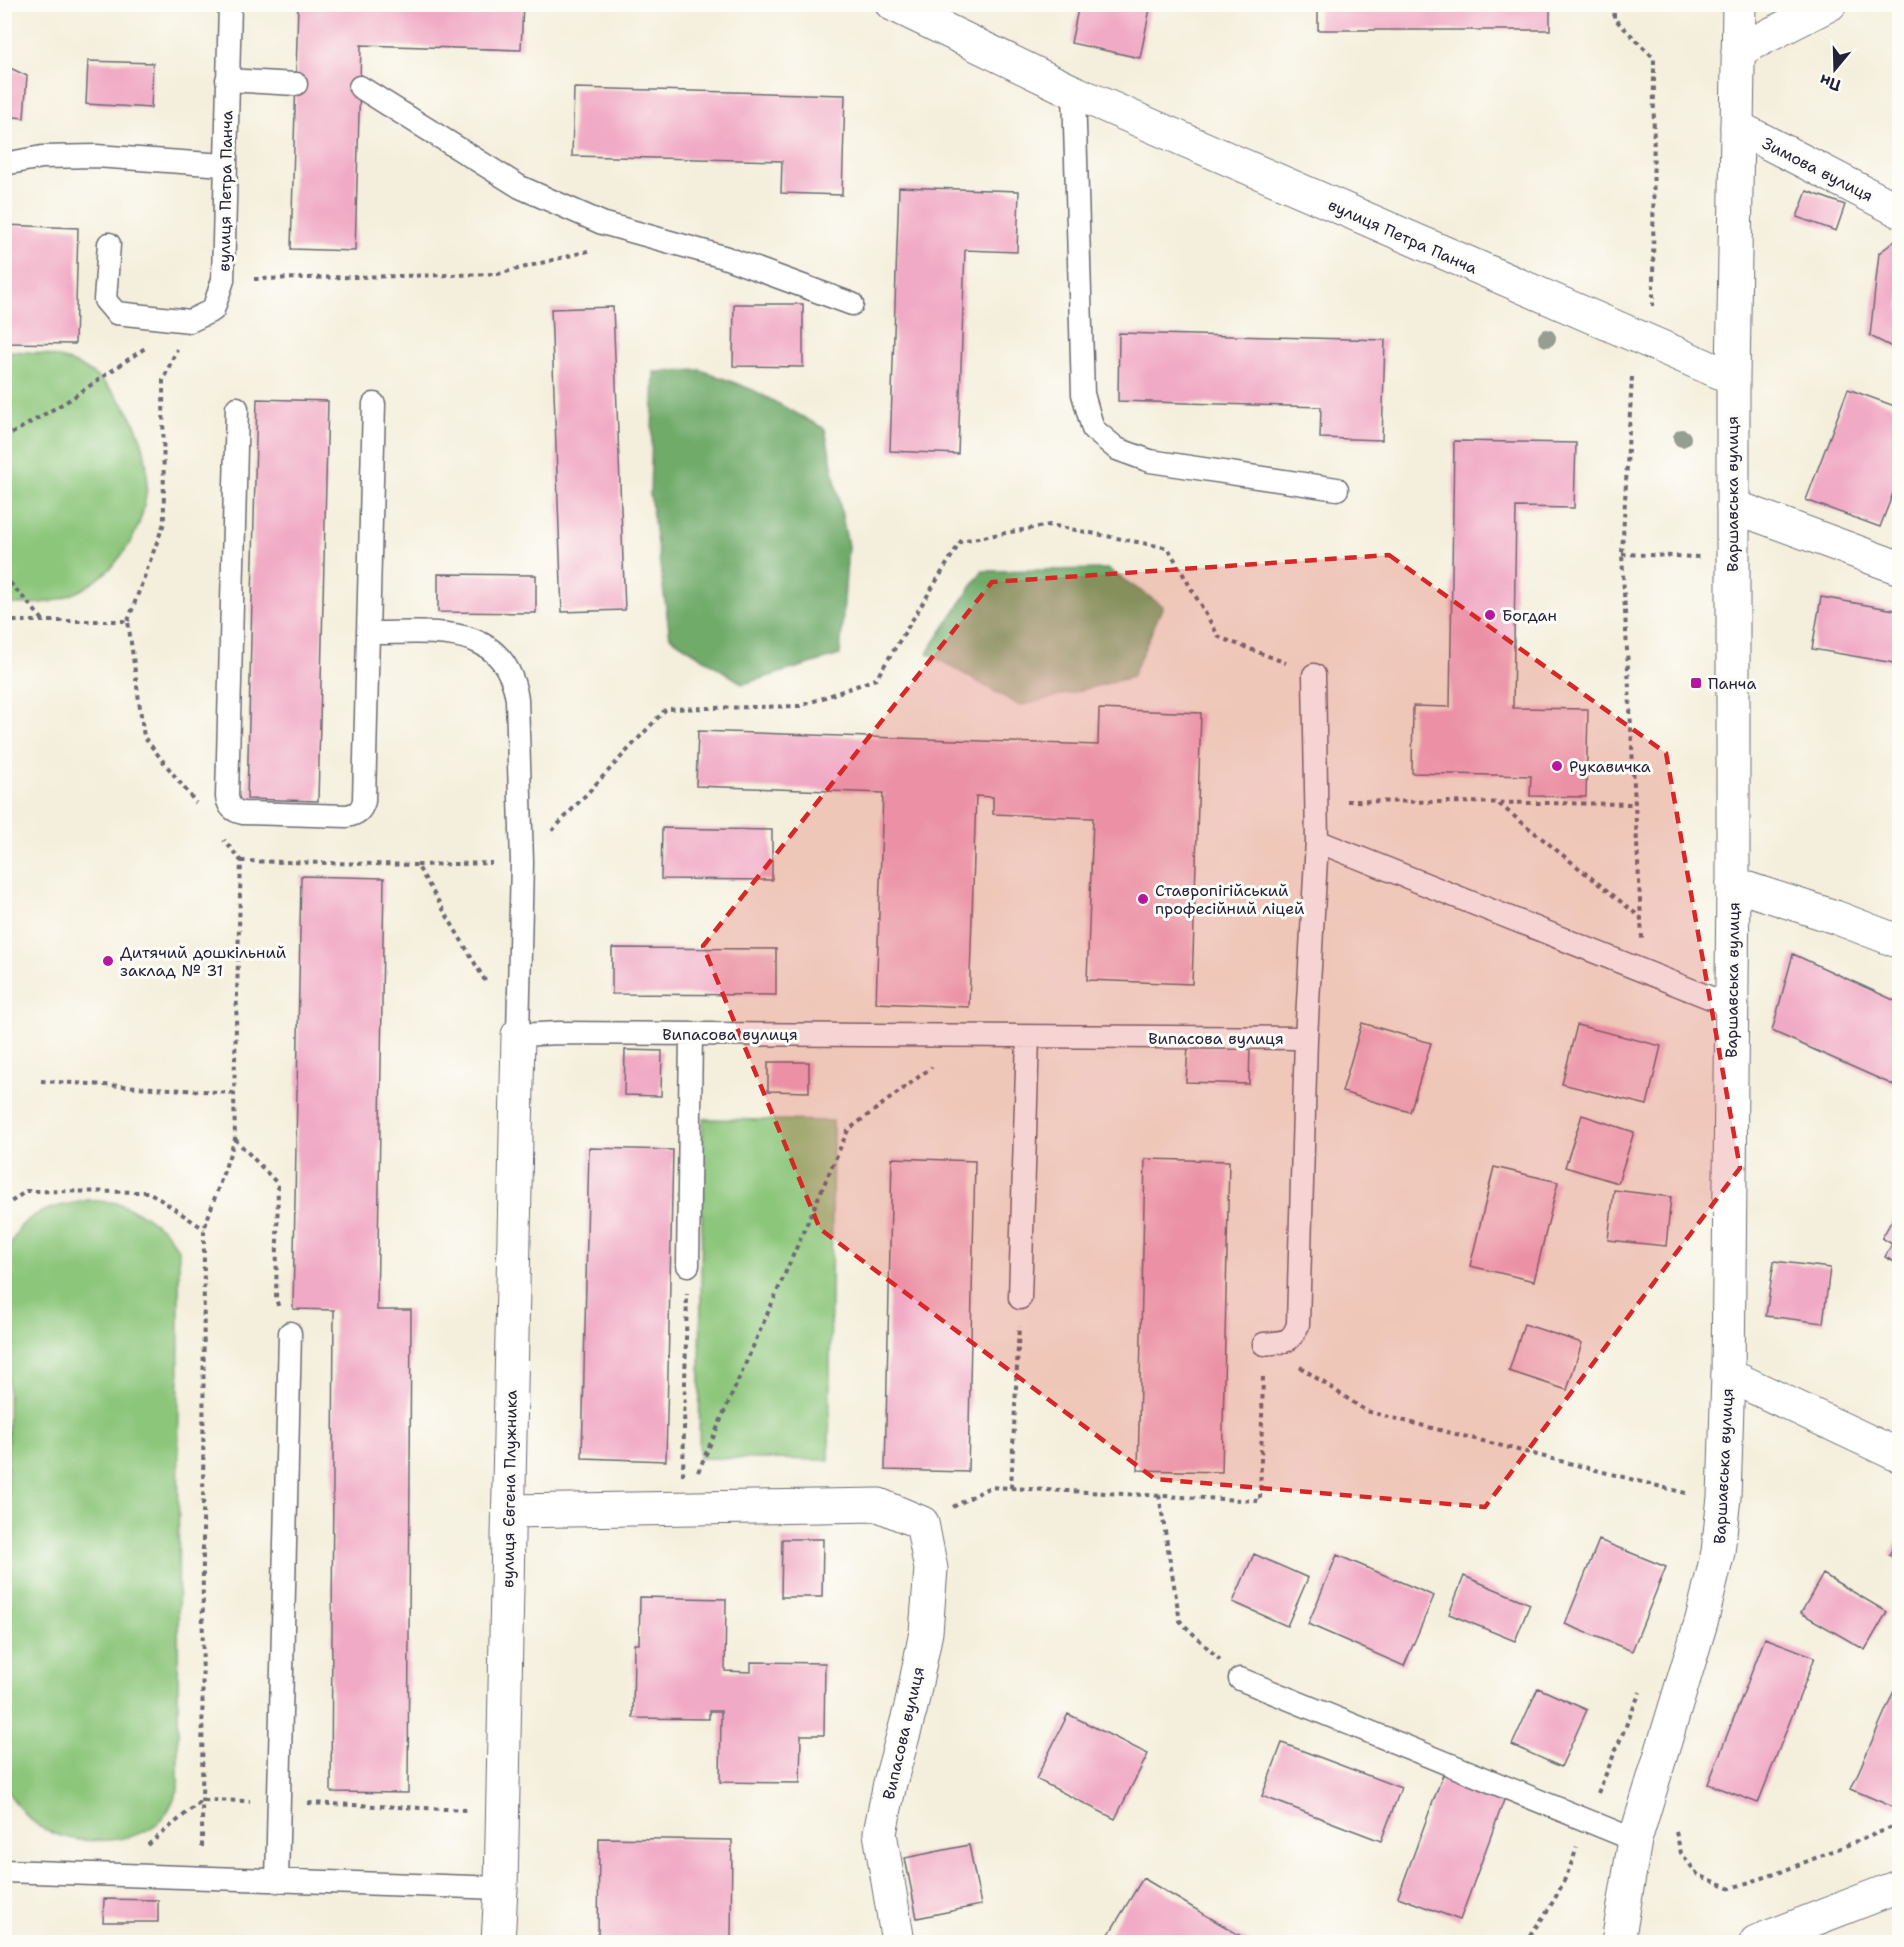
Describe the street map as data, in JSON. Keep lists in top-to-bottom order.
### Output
{
  "streets": {
    "street": [
      "Зимова вулиця",
      "вулиця Петра Панча",
      "Варшавська вулиця",
      "Випасова вулиця",
      "вулиця Євгена Плужника"
    ]
  },
  "crossings": [
    ["Зимова вулиця", "Варшавська вулиця"],
    ["вулиця Петра Панча", "Варшавська вулиця"],
    ["Випасова вулиця", "вулиця Євгена Плужника"]
  ],
  "places": {
    "other": [
      "Богдан",
      "Рукавичка",
      "Ставропігійський професійний ліцей",
      "Дитячий дошкільний заклад № 31"
    ],
    "transit": ["Панча"]
  },
  "north": "bottom"
}
